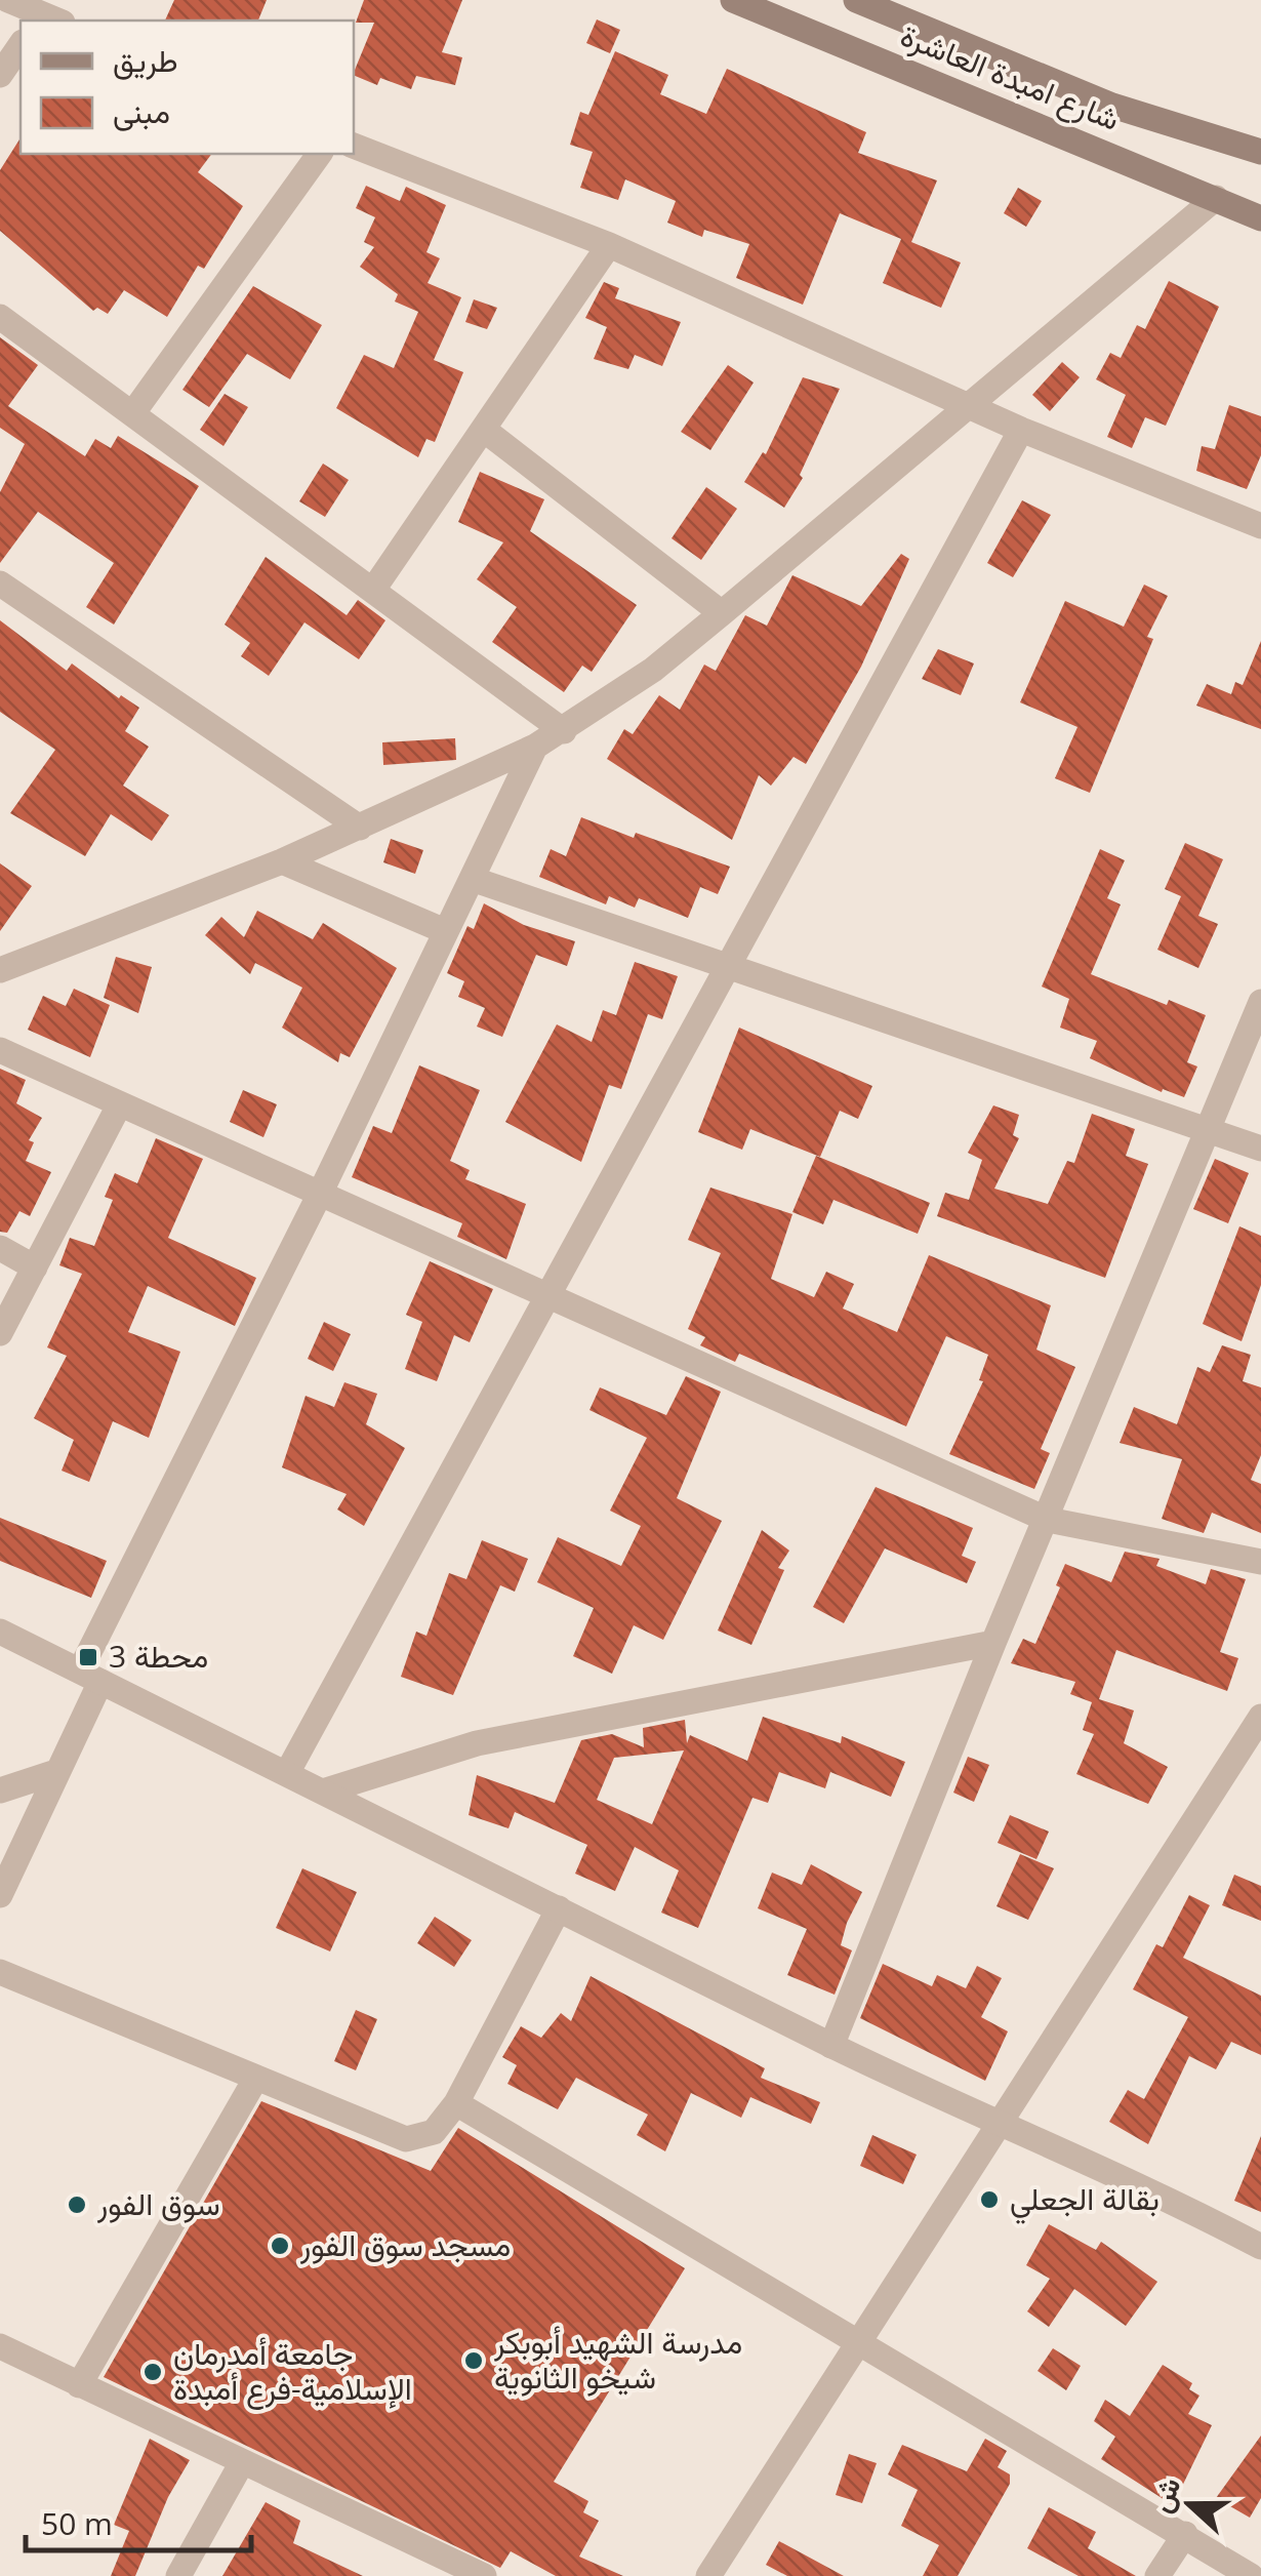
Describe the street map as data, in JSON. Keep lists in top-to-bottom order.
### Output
{
  "streets": {
    "main road": ["شارع امبدة العاشرة"]
  },
  "places": {
    "transit": ["محطة 3"],
    "other": [
      "بقالة الجعلي",
      "سوق الفور",
      "مسجد سوق الفور",
      "مدرسة الشهيد أبوبكر شيخو الثانوية",
      "جامعة أمدرمان الإسلامية-فرع أمبدة"
    ]
  },
  "legend": ["طريق", "مبنى"],
  "scale_bar": "50 m",
  "north": "left"
}
